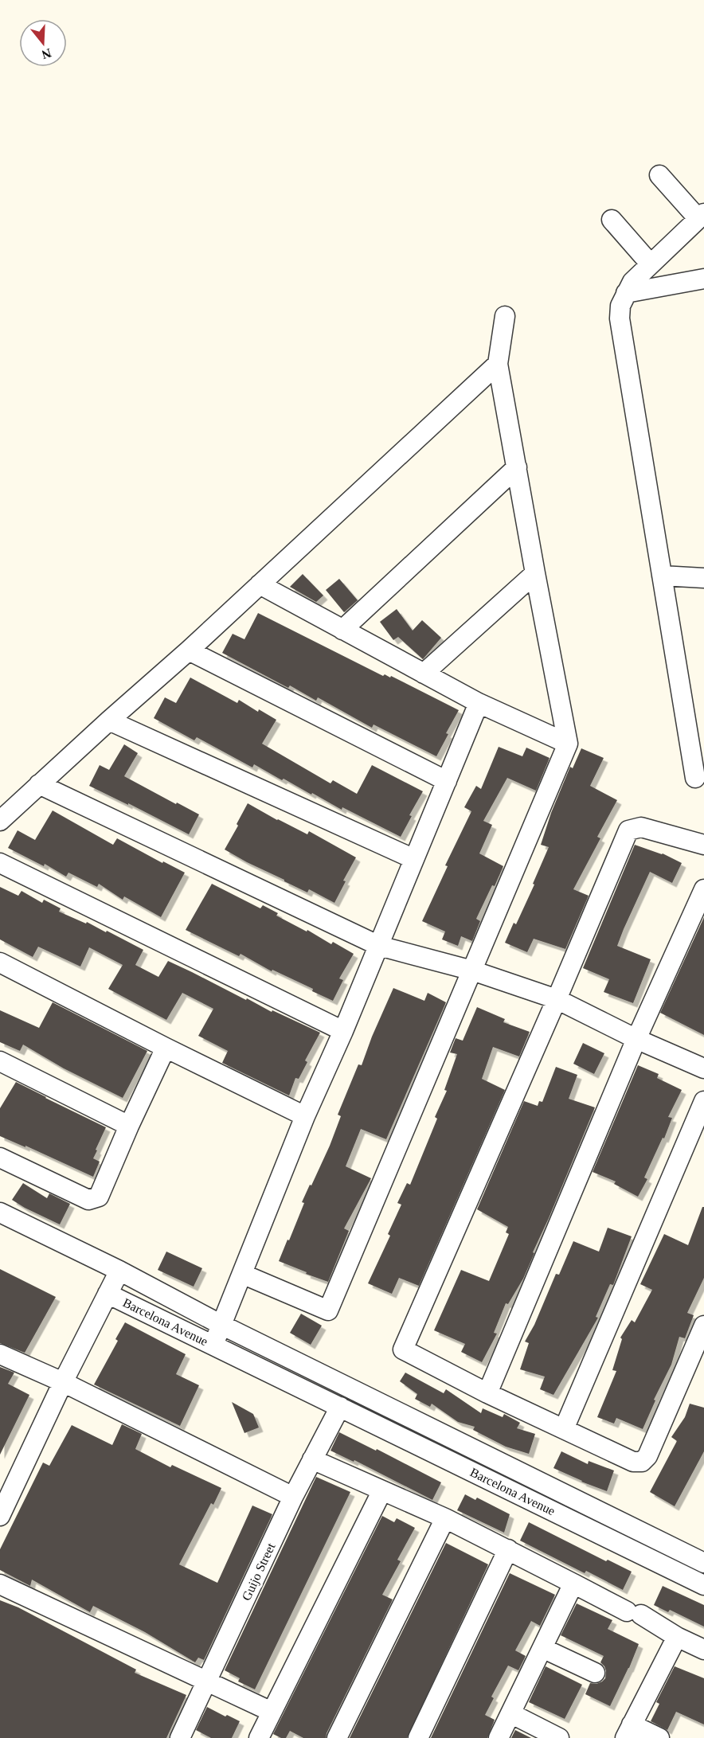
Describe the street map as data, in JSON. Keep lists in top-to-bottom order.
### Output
{
  "streets": {
    "street": ["Barcelona Avenue", "Guijo Street"]
  },
  "crossings": [
    ["Barcelona Avenue", "Guijo Street"]
  ],
  "north": "bottom"
}
